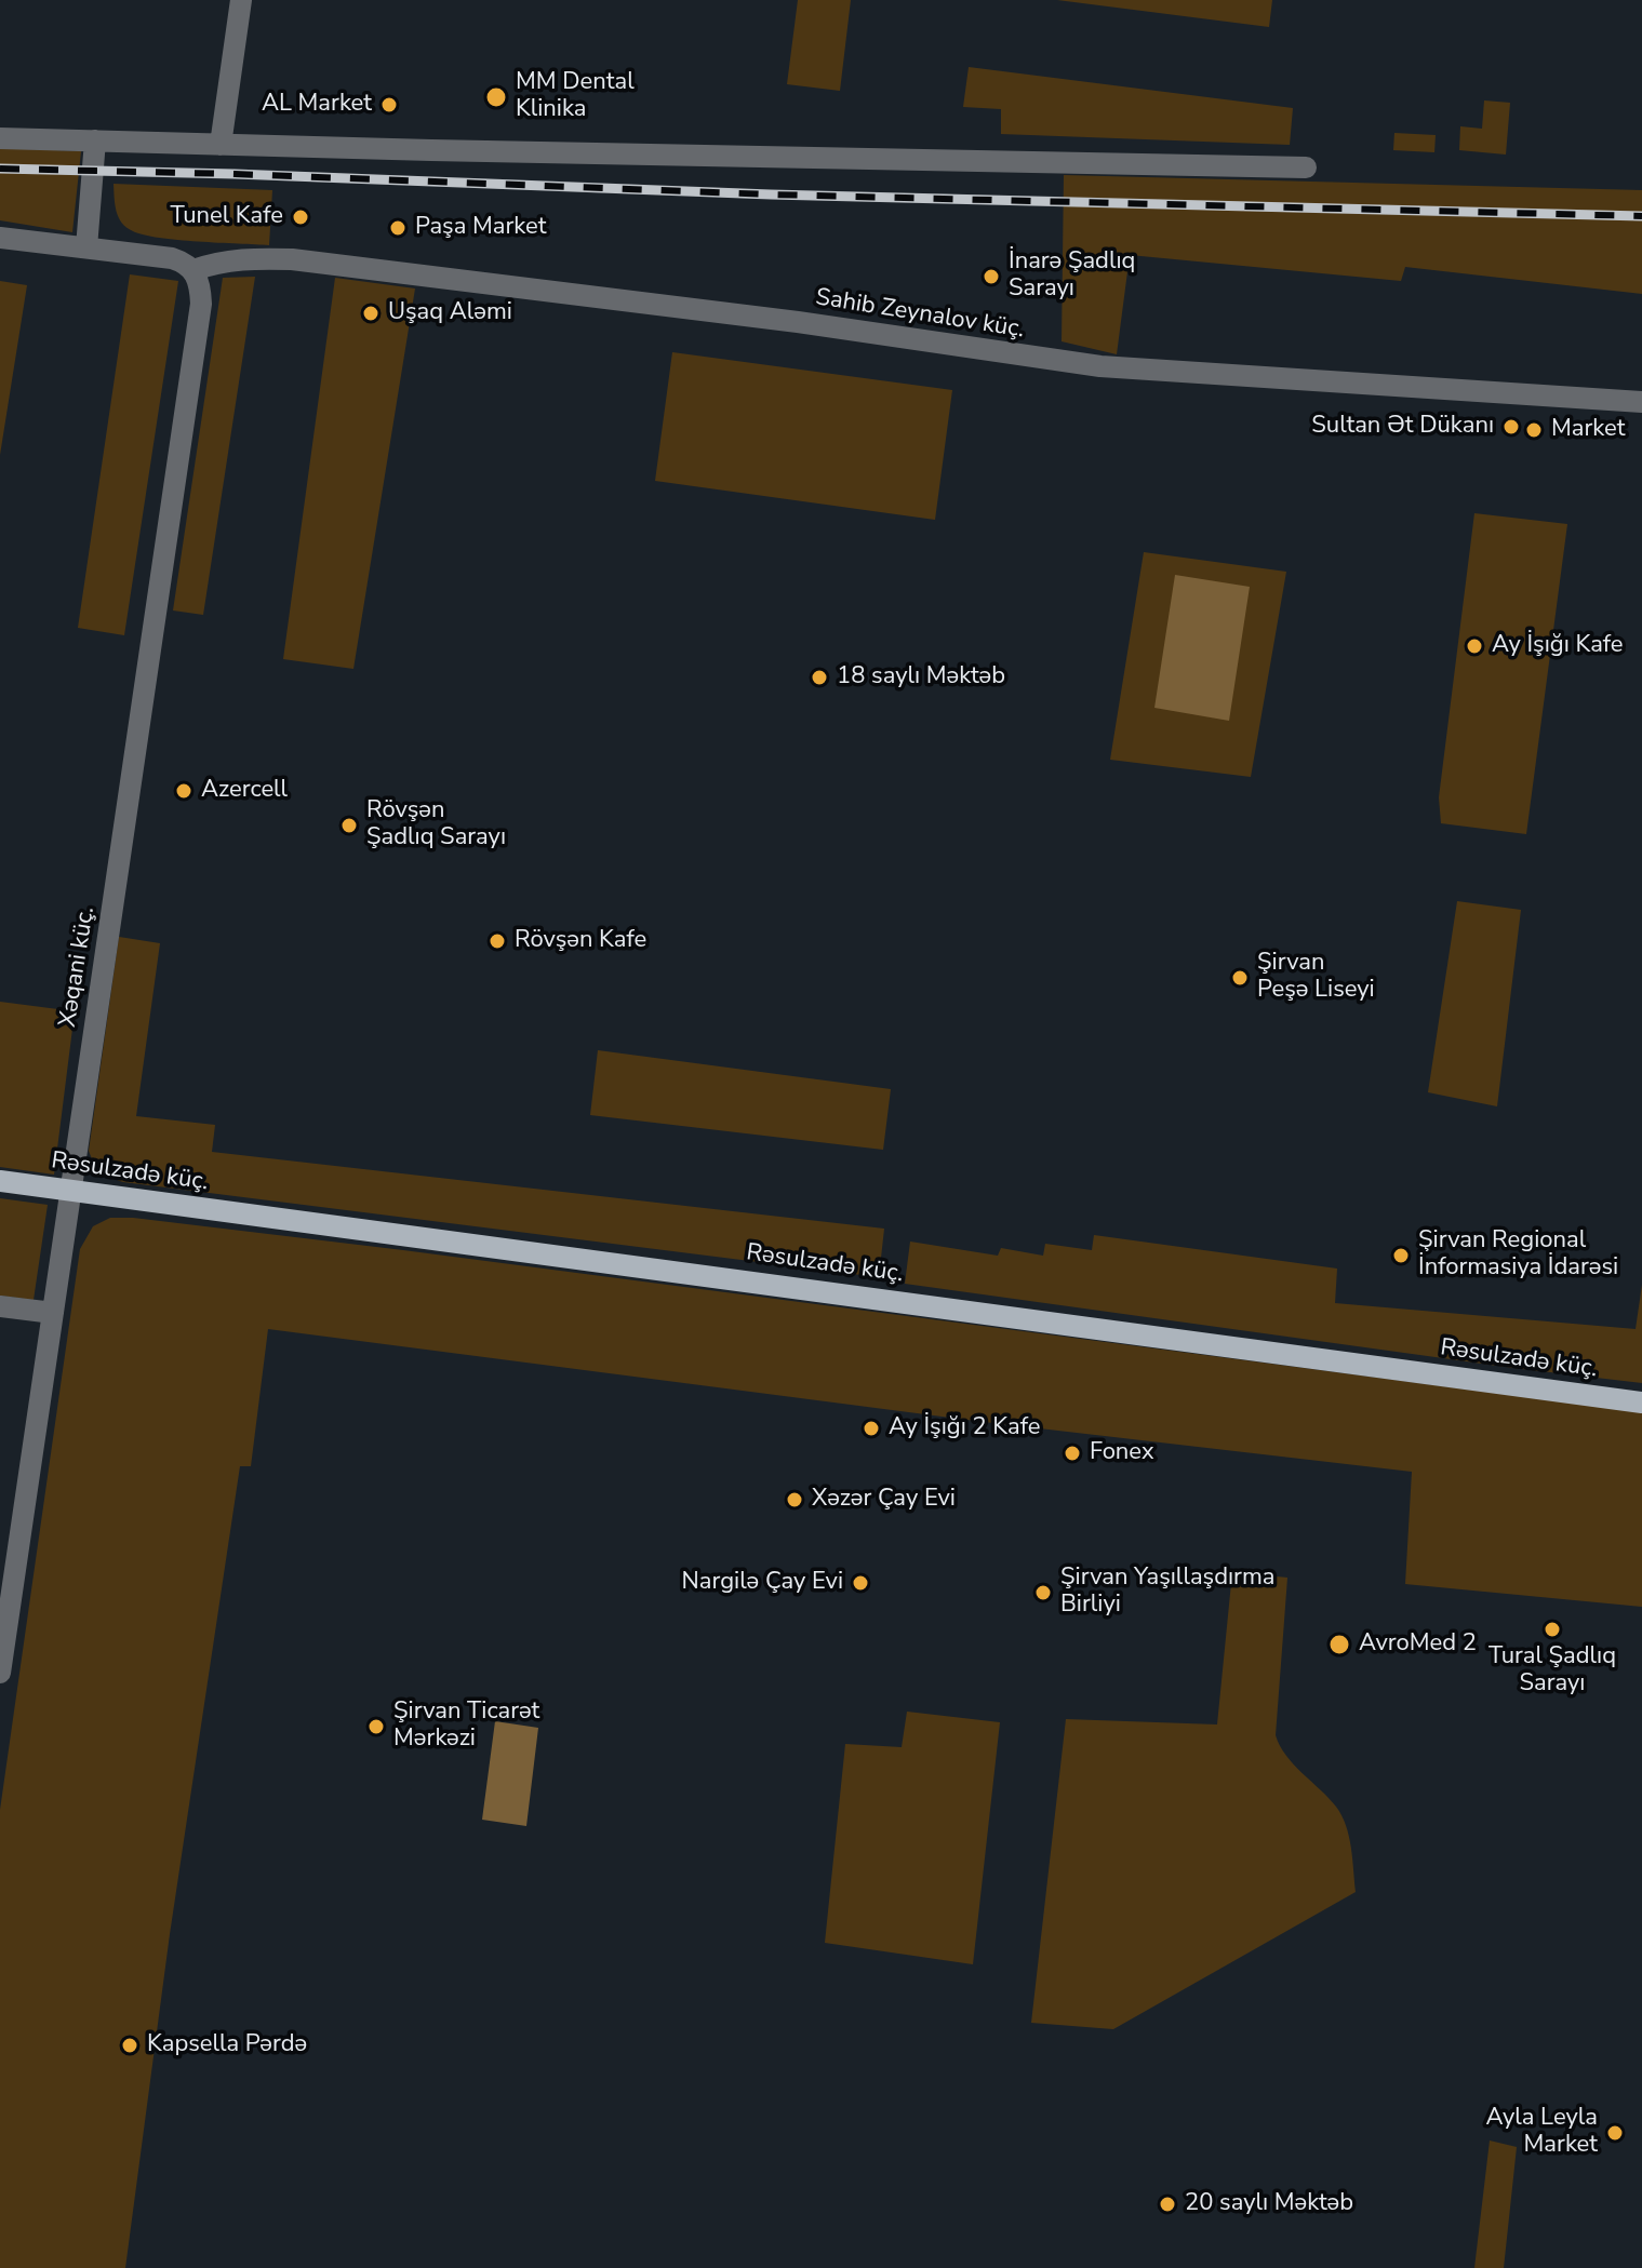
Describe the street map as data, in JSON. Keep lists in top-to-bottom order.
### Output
{
  "streets": {
    "main road": ["Rəsulzadə küç."],
    "street": ["Sahib Zeynalov küç.", "Xəqani küç."]
  },
  "crossings": [
    ["Sahib Zeynalov küç.", "Xəqani küç."],
    ["Xəqani küç.", "Rəsulzadə küç."]
  ],
  "places": [
    "MM Dental Klinika",
    "AL Market",
    "Tunel Kafe",
    "Paşa Market",
    "İnarə Şadlıq Sarayı",
    "Uşaq Aləmi",
    "Sultan Ət Dükanı",
    "Market",
    "Ay İşığı Kafe",
    "18 saylı Məktəb",
    "Azercell",
    "Rövşən Şadlıq Sarayı",
    "Rövşən Kafe",
    "Şirvan Peşə Liseyi",
    "Şirvan Regional İnformasiya İdarəsi",
    "Ay İşığı 2 Kafe",
    "Fonex",
    "Xəzər Çay Evi",
    "Nargilə Çay Evi",
    "Şirvan Yaşıllaşdırma Birliyi",
    "Tural Şadlıq Sarayı",
    "AvroMed 2",
    "Şirvan Ticarət Mərkəzi",
    "Kapsella Pərdə",
    "Ayla Leyla Market",
    "20 saylı Məktəb"
  ]
}
